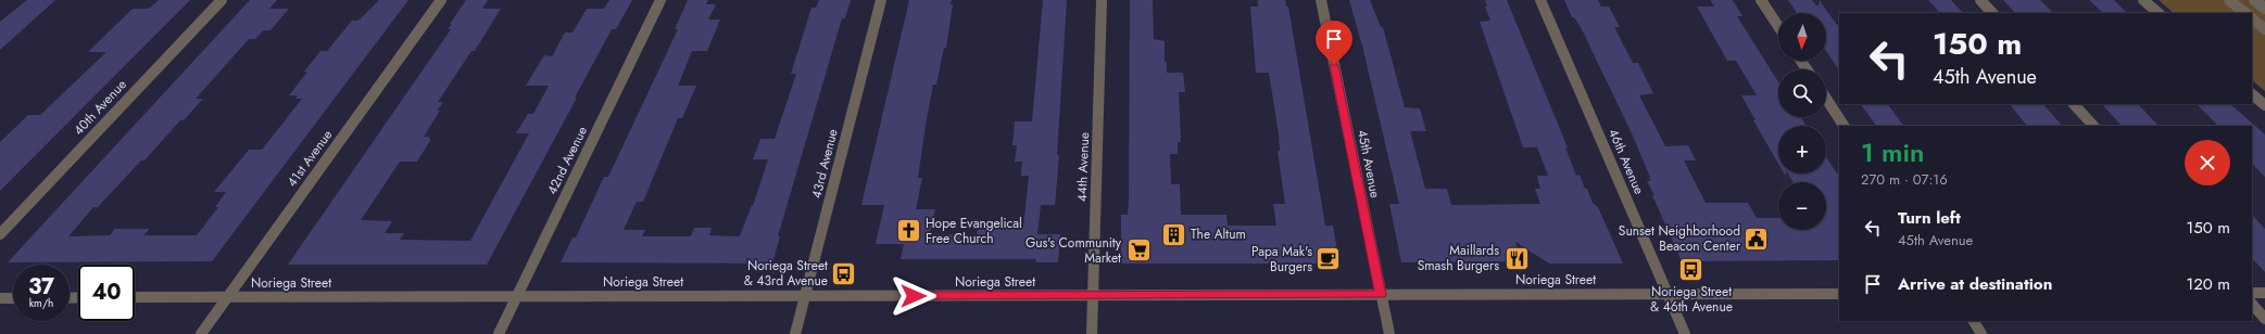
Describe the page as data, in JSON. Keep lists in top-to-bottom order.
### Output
{
  "streets": {
    "street": [
      "40th Avenue",
      "41st Avenue",
      "42nd Avenue",
      "46th Avenue",
      "43rd Avenue",
      "45th Avenue",
      "44th Avenue",
      "Noriega Street"
    ]
  },
  "crossings": [
    ["41st Avenue", "Noriega Street"],
    ["42nd Avenue", "Noriega Street"],
    ["46th Avenue", "Noriega Street"],
    ["43rd Avenue", "Noriega Street"],
    ["45th Avenue", "Noriega Street"],
    ["44th Avenue", "Noriega Street"]
  ],
  "places": {
    "church": ["Hope Evangelical Free Church"],
    "building": ["The Altum"],
    "public building": ["Sunset Neighborhood Beacon Center"],
    "supermarket": ["Gus's Community Market"],
    "restaurant": ["Maillards Smash Burgers"],
    "cafe": ["Papa Mak's Burgers"],
    "bus stop": ["Noriega Street & 46th Avenue", "Noriega Street & 43rd Avenue"]
  },
  "north": "bottom",
  "page": {
    "map_buttons": ["+", "−"],
    "turn": ["150 m", "45th Avenue"],
    "heading": ["1 min", "270 m · 07:16"],
    "list": [
      {
        "name": "Turn left",
        "note": "45th Avenue",
        "value": "150 m"
      },
      {
        "name": "Arrive at destination",
        "value": "120 m"
      }
    ],
    "speed": "37 km/h",
    "limit": "40"
  }
}
